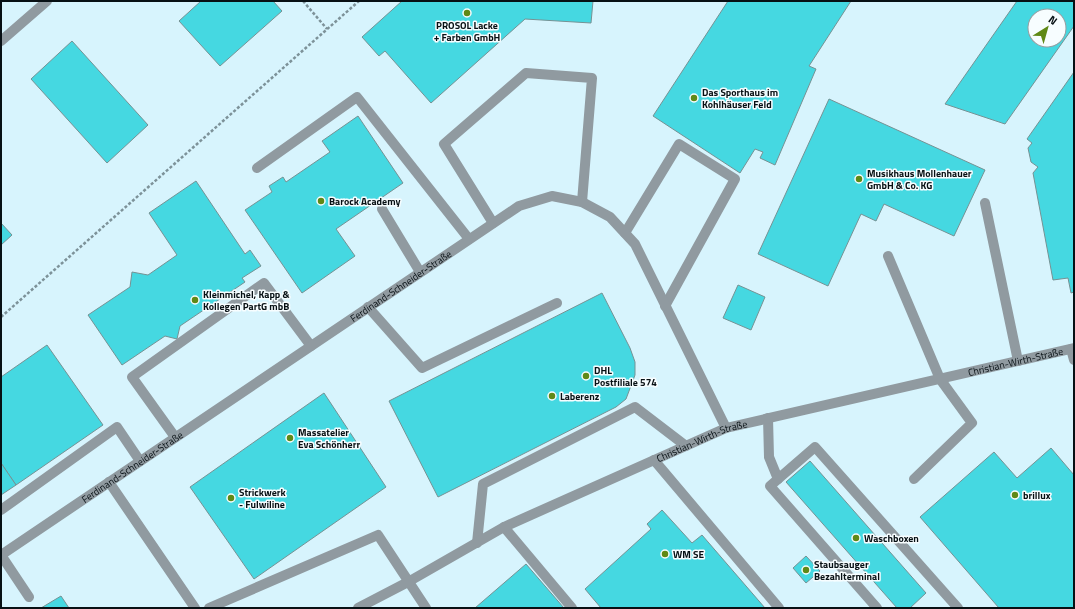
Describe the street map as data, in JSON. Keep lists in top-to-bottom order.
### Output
{
  "streets": {
    "street": ["Ferdinand-Schneider-Straße", "Christian-Wirth-Straße"]
  },
  "crossings": [
    ["Ferdinand-Schneider-Straße", "Christian-Wirth-Straße"]
  ],
  "places": [
    "PROSOL Lacke + Farben GmbH",
    "Das Sporthaus im Kohlhäuser Feld",
    "Musikhaus Mollenhauer GmbH & Co. KG",
    "Barock Academy",
    "Kleinmichel, Kapp & Kollegen PartG mbB",
    "DHL Postfiliale 574",
    "Laberenz",
    "Massatelier Eva Schönherr",
    "brillux",
    "Strickwerk - Fulwiline",
    "Waschboxen",
    "WM SE",
    "Staubsauger Bezahlterminal"
  ],
  "north": "top right"
}
